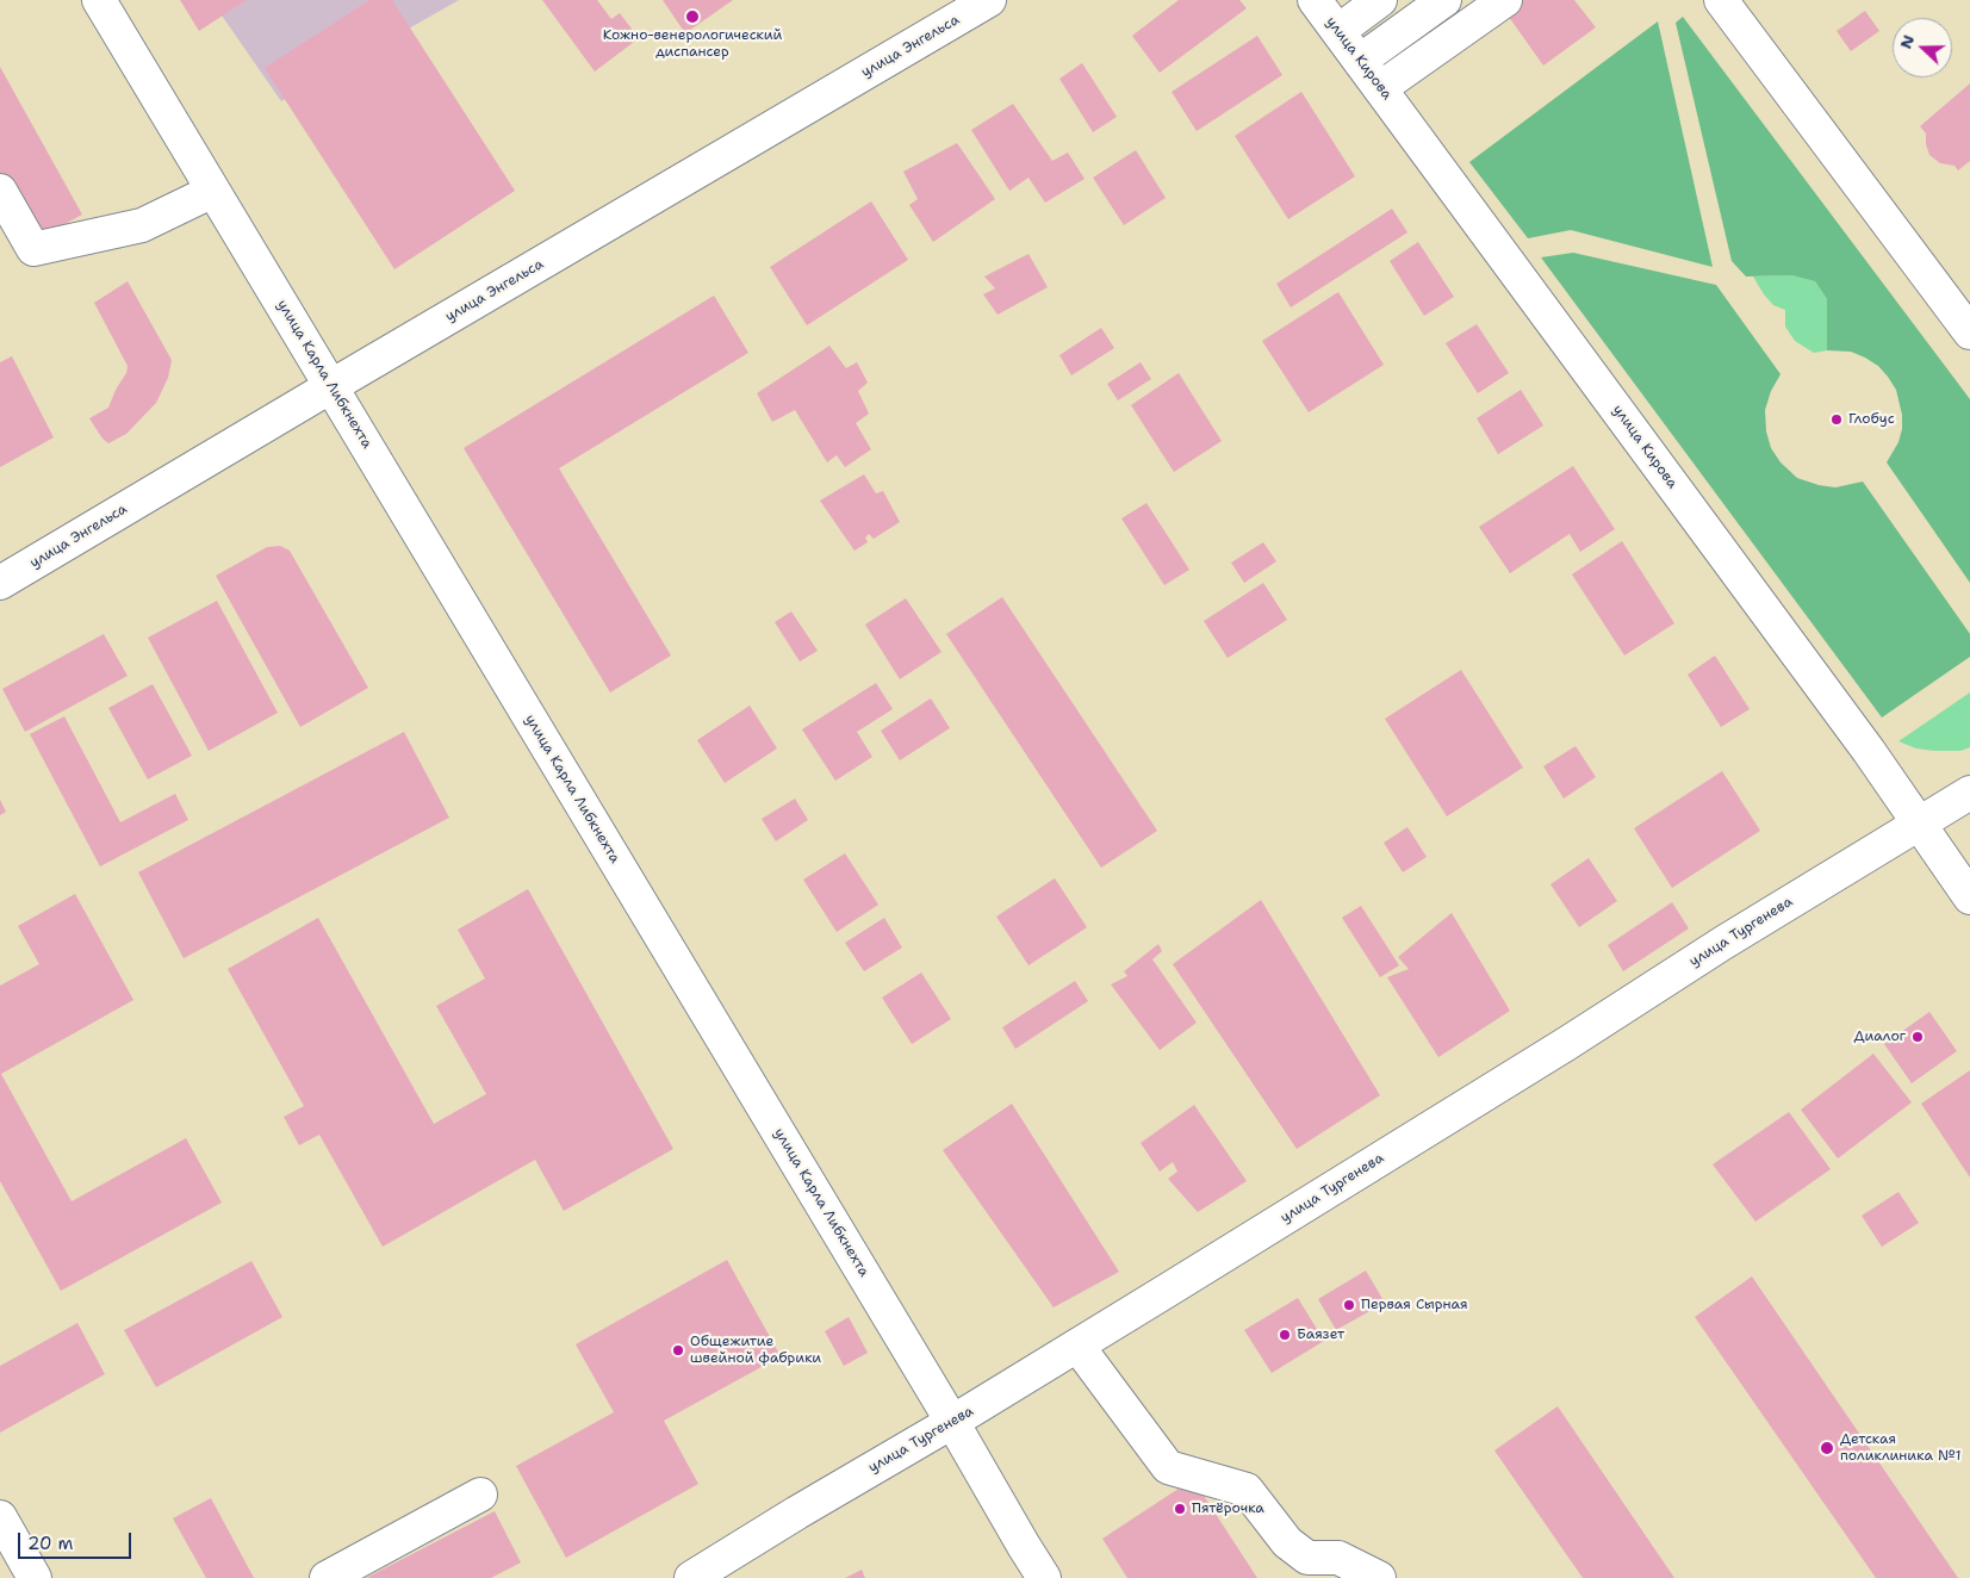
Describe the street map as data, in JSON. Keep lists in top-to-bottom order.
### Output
{
  "streets": {
    "main road": [
      "улица Энгельса",
      "улица Кирова",
      "улица Карла Либкнехта",
      "улица Тургенева"
    ]
  },
  "crossings": [
    ["улица Энгельса", "улица Карла Либкнехта"],
    ["улица Кирова", "улица Тургенева"],
    ["улица Карла Либкнехта", "улица Тургенева"]
  ],
  "places": [
    "Кожно-венерологический диспансер",
    "Глобус",
    "Диалог",
    "Первая Сырная",
    "Баязет",
    "Общежитие швейной фабрики",
    "Детская поликлиника №1",
    "Пятёрочка"
  ],
  "scale_bar": "20 m",
  "north": "left"
}
